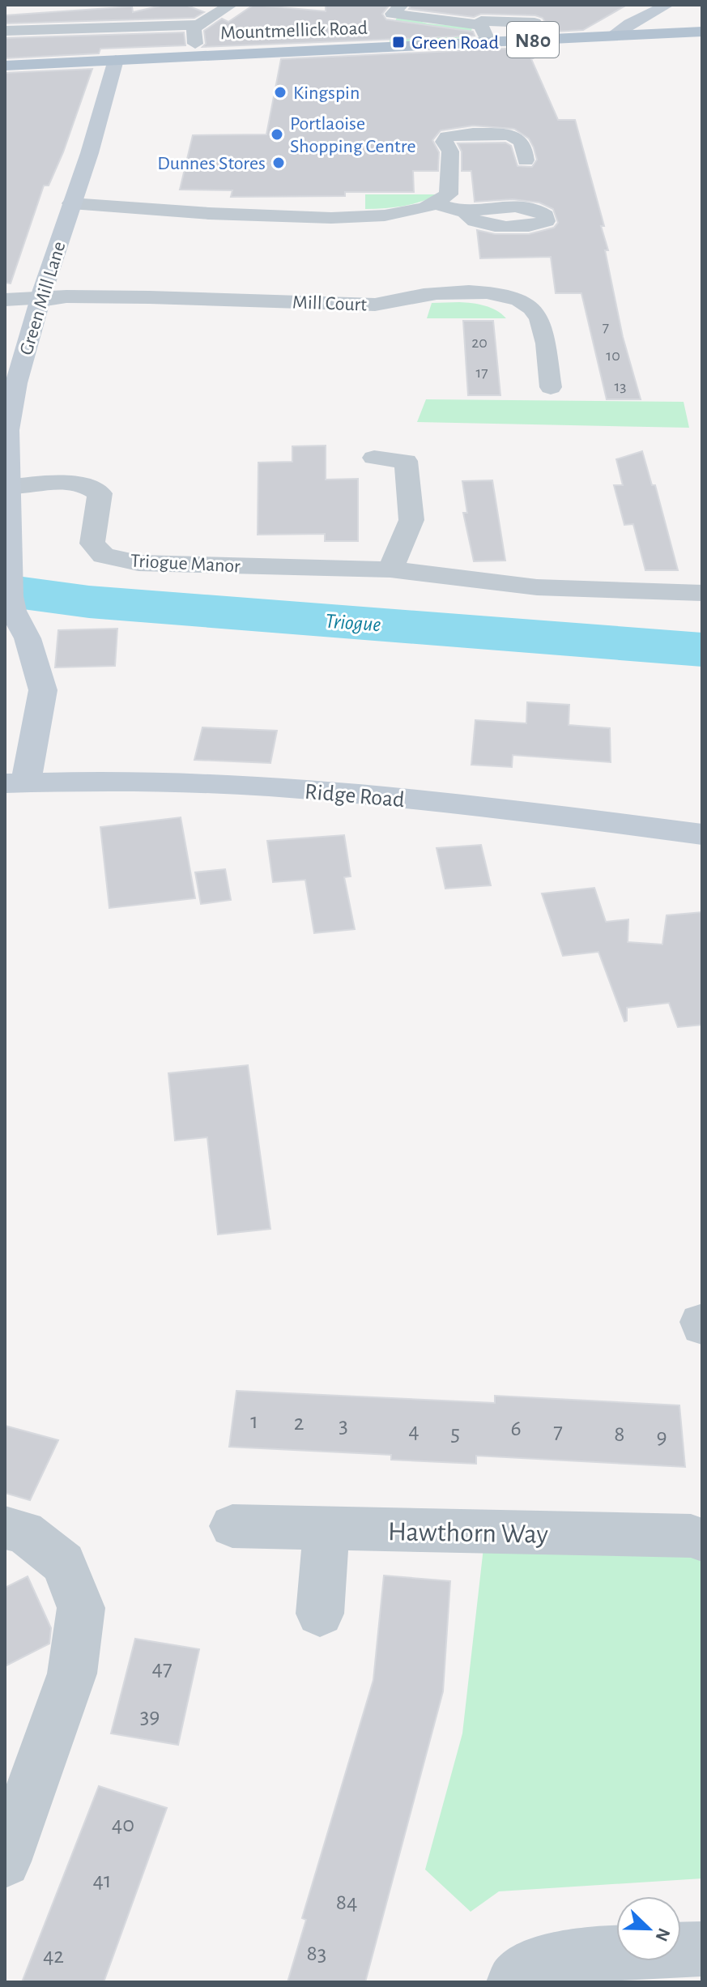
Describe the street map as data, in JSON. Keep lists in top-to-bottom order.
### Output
{
  "streets": {
    "main road": ["Mountmellick Road", "N80"],
    "street": [
      "Green Mill Lane",
      "Mill Court",
      "Triogue Manor",
      "Ridge Road",
      "Hawthorn Way"
    ]
  },
  "crossings": [
    ["Mountmellick Road", "Green Mill Lane"],
    ["Green Mill Lane", "Mill Court"],
    ["Green Mill Lane", "Triogue Manor"],
    ["Green Mill Lane", "Ridge Road"]
  ],
  "water": ["Triogue"],
  "places": {
    "transit": ["Green Road"],
    "other": ["Kingspin", "Portlaoise Shopping Centre", "Dunnes Stores"]
  },
  "house_numbers": [
    "7",
    "20",
    "10",
    "17",
    "13",
    "1",
    "2",
    "3",
    "6",
    "4",
    "7",
    "5",
    "8",
    "9",
    "47",
    "39",
    "40",
    "41",
    "84",
    "83",
    "42"
  ],
  "north": "bottom right"
}
